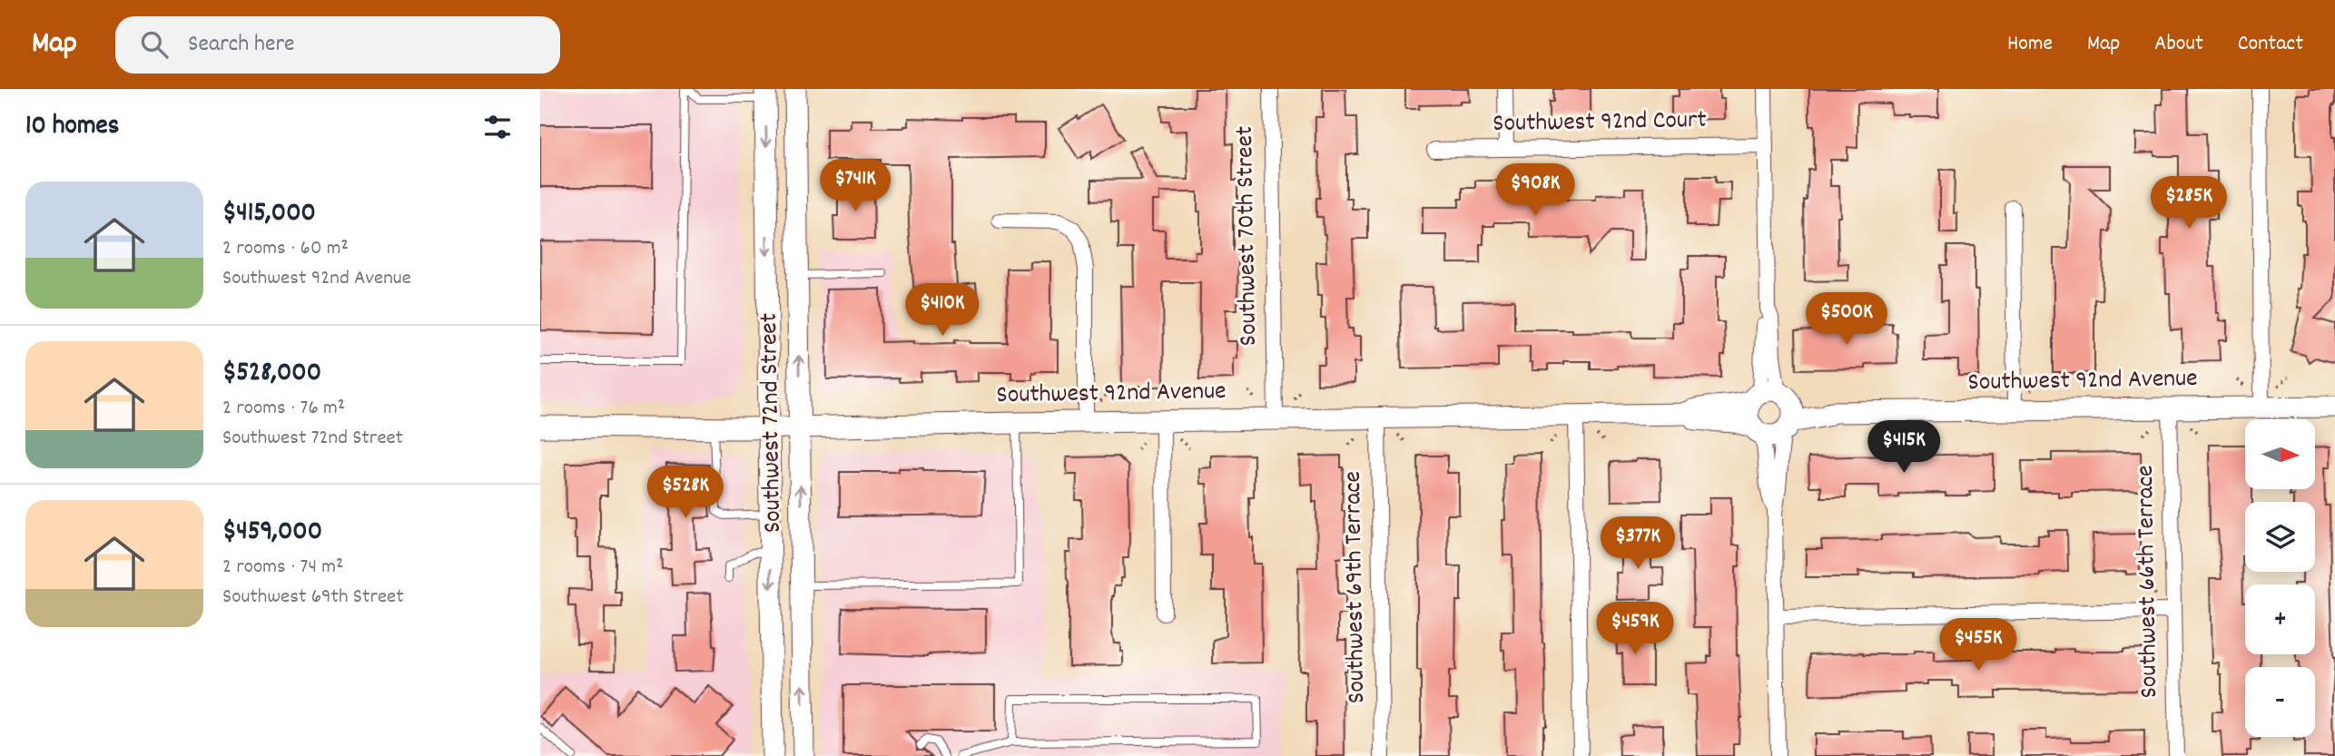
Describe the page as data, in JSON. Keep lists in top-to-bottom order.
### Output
{
  "streets": {
    "street": [
      "Southwest 92nd Court",
      "Southwest 70th Street",
      "Southwest 92nd Avenue",
      "Southwest 72nd Street",
      "Southwest 66th Terrace",
      "Southwest 69th Terrace"
    ]
  },
  "crossings": [
    ["Southwest 70th Street", "Southwest 92nd Avenue"],
    ["Southwest 92nd Avenue", "Southwest 72nd Street"],
    ["Southwest 92nd Avenue", "Southwest 66th Terrace"],
    ["Southwest 92nd Avenue", "Southwest 69th Terrace"]
  ],
  "north": "right",
  "page": {
    "header": "Map",
    "search": "Search here",
    "nav": [
      "Home",
      "Map",
      "About",
      "Contact"
    ],
    "heading": "10 homes",
    "price": [
      "$741K",
      "$908K",
      "$285K",
      "$410K",
      "$500K",
      "$415K",
      "$528K",
      "$377K",
      "$459K",
      "$455K"
    ],
    "list": [
      {
        "name": "$415,000",
        "note": "2 rooms · 60 m² · Southwest 92nd Avenue"
      },
      {
        "name": "$528,000",
        "note": "2 rooms · 76 m² · Southwest 72nd Street"
      },
      {
        "name": "$459,000",
        "note": "2 rooms · 74 m² · Southwest 69th Street"
      }
    ],
    "map_buttons": ["+", "−"]
  }
}
